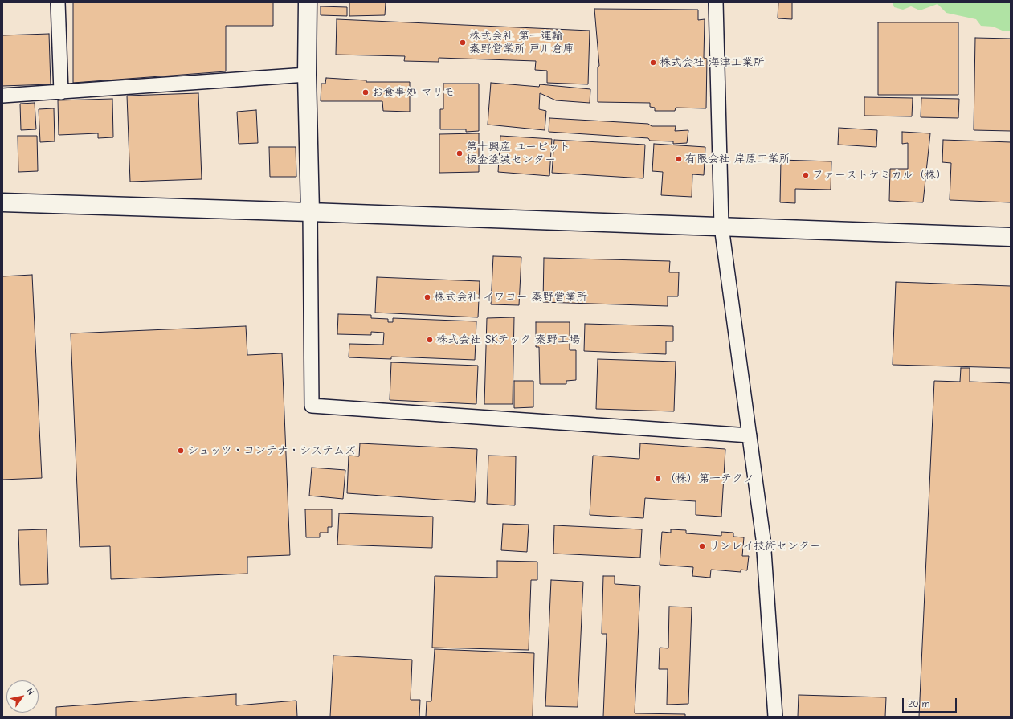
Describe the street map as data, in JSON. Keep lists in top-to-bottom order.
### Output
{
  "places": [
    "株式会社 第一運輸 秦野営業所 戸川倉庫",
    "株式会社 海津工業所",
    "お食事処 マリモ",
    "第十興産 ユービット 板金塗装センター",
    "有限会社 岸原工業所",
    "ファーストケミカル（株）",
    "株式会社 イワコー 秦野営業所",
    "株式会社 SKテック 秦野工場",
    "シュッツ・コンテナ・システムズ",
    "（株）第一テクノ",
    "リンレイ技術センター"
  ],
  "scale_bar": "20 m",
  "north": "top right"
}
